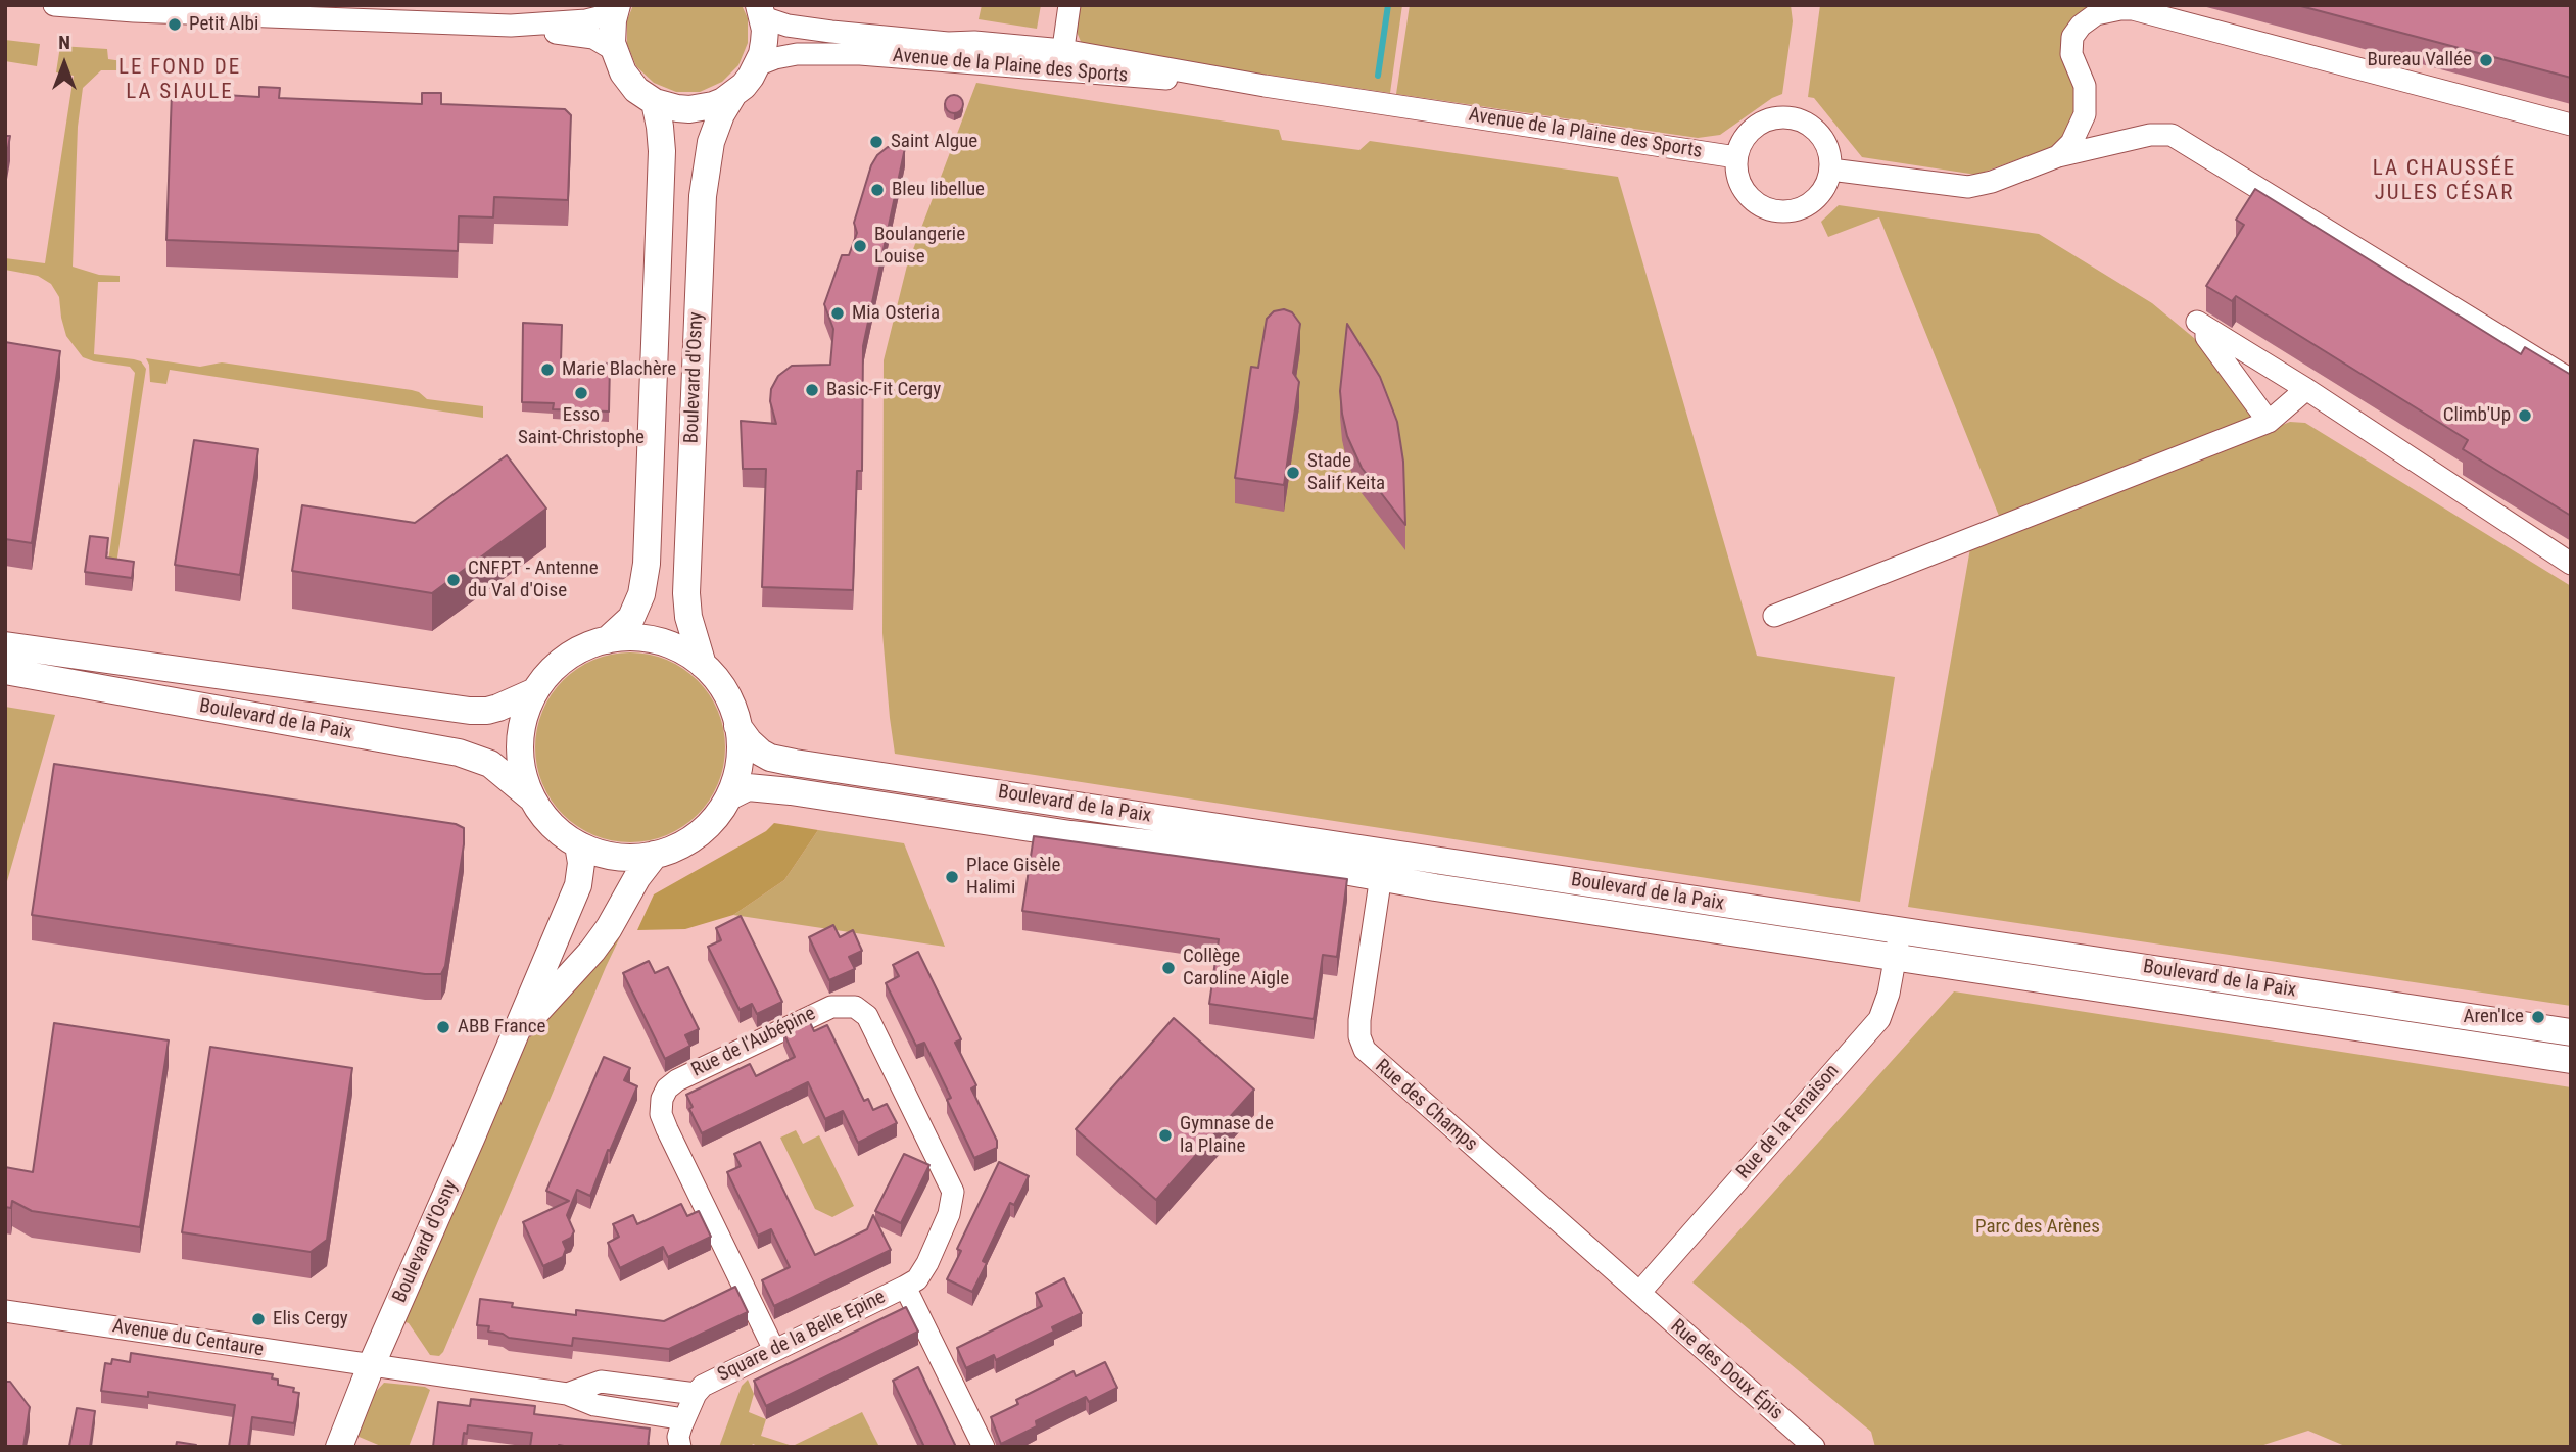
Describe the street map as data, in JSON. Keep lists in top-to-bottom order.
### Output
{
  "streets": {
    "main road": ["Boulevard d'Osny", "Boulevard de la Paix"],
    "street": [
      "Avenue de la Plaine des Sports",
      "Rue de l'Aubépine",
      "Rue des Champs",
      "Rue de la Fenaison",
      "Square de la Belle Epine",
      "Avenue du Centaure",
      "Rue des Doux Épis"
    ]
  },
  "crossings": [
    ["Boulevard d'Osny", "Boulevard de la Paix"],
    ["Boulevard d'Osny", "Square de la Belle Epine"],
    ["Boulevard d'Osny", "Avenue du Centaure"],
    ["Boulevard de la Paix", "Rue des Champs"],
    ["Boulevard de la Paix", "Rue de la Fenaison"],
    ["Rue de l'Aubépine", "Square de la Belle Epine"],
    ["Rue des Champs", "Rue de la Fenaison"],
    ["Rue des Champs", "Rue des Doux Épis"],
    ["Rue de la Fenaison", "Rue des Doux Épis"],
    ["Square de la Belle Epine", "Avenue du Centaure"]
  ],
  "districts": ["LE FOND DE LA SIAULE", "LA CHAUSSÉE JULES CÉSAR"],
  "parks": ["Parc des Arènes"],
  "places": [
    "Petit Albi",
    "Bureau Vallée",
    "Saint Algue",
    "Bleu libellue",
    "Boulangerie Louise",
    "Mia Osteria",
    "Marie Blachère",
    "Basic-Fit Cergy",
    "Esso Saint-Christophe",
    "Climb'Up",
    "Stade Salif Keita",
    "CNFPT - Antenne du Val d'Oise",
    "Place Gisèle Halimi",
    "Collège Caroline Aigle",
    "Aren'Ice",
    "ABB France",
    "Gymnase de la Plaine",
    "Elis Cergy"
  ],
  "north": "top"
}
